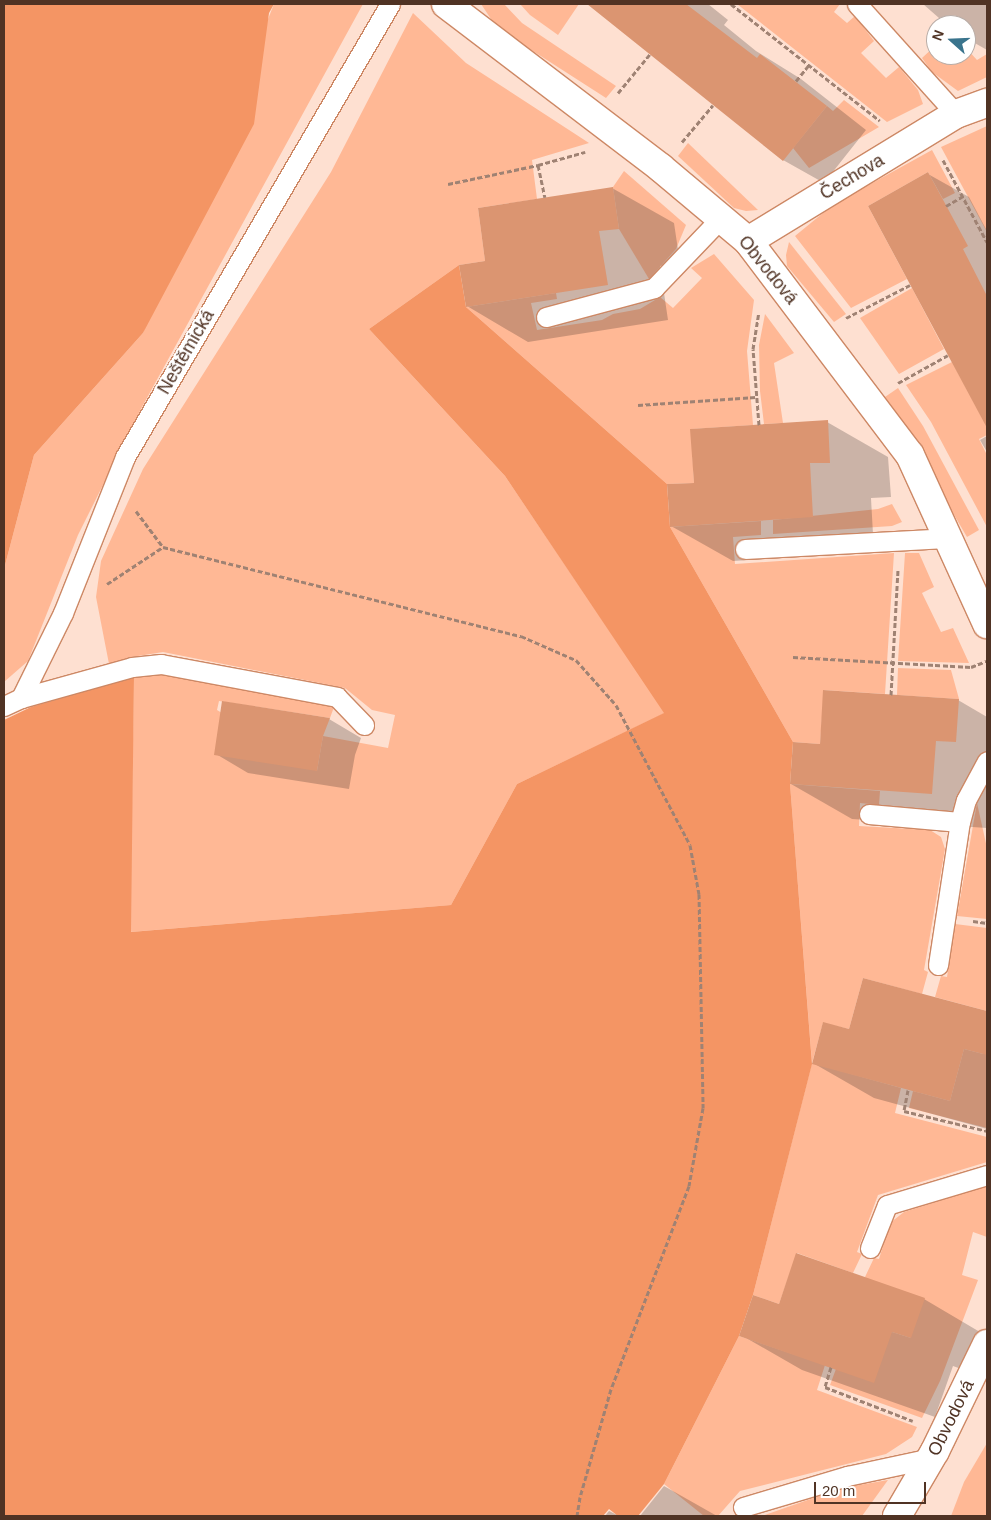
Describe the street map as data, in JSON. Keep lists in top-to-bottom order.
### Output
{
  "streets": {
    "street": ["Čechova", "Obvodová"],
    "lane": ["Neštěmická"]
  },
  "crossings": [
    ["Čechova", "Obvodová"]
  ],
  "scale_bar": "20 m",
  "north": "left"
}
